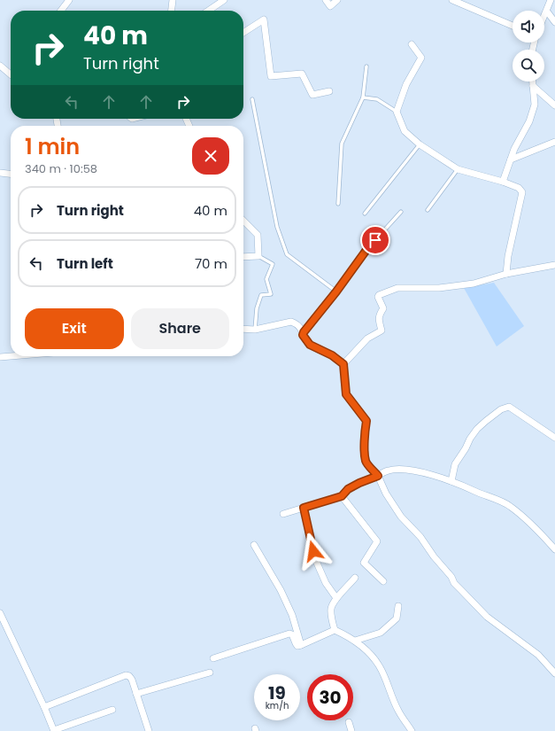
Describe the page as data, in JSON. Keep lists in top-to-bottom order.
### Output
{
  "page": {
    "turn": ["40 m", "Turn right"],
    "heading": ["1 min", "340 m · 10:58"],
    "list": [
      {
        "name": "Turn right",
        "value": "40 m"
      },
      {
        "name": "Turn left",
        "value": "70 m"
      }
    ],
    "buttons": ["Exit", "Share"],
    "speed": "19 km/h",
    "limit": "30"
  }
}
